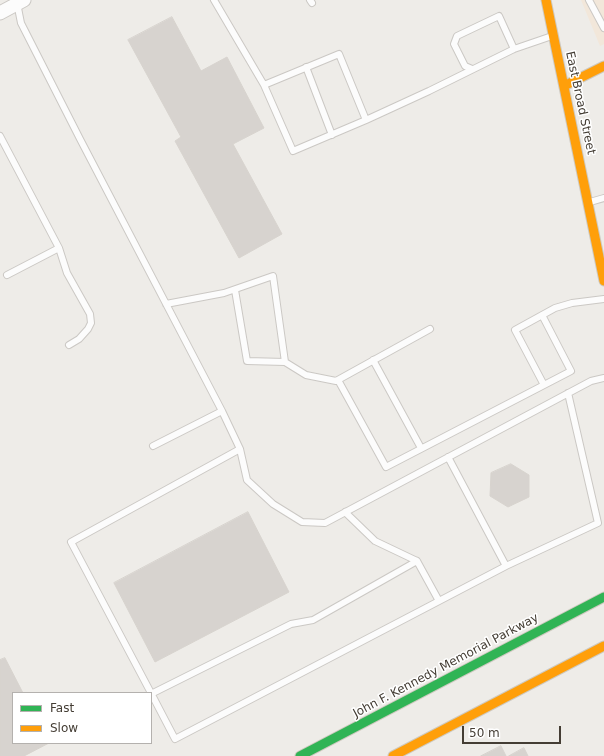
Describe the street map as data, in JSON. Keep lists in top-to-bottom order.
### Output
{
  "streets": {
    "main road": ["East Broad Street", "John F. Kennedy Memorial Parkway"]
  },
  "legend": ["Fast", "Slow"],
  "scale_bar": "50 m"
}
